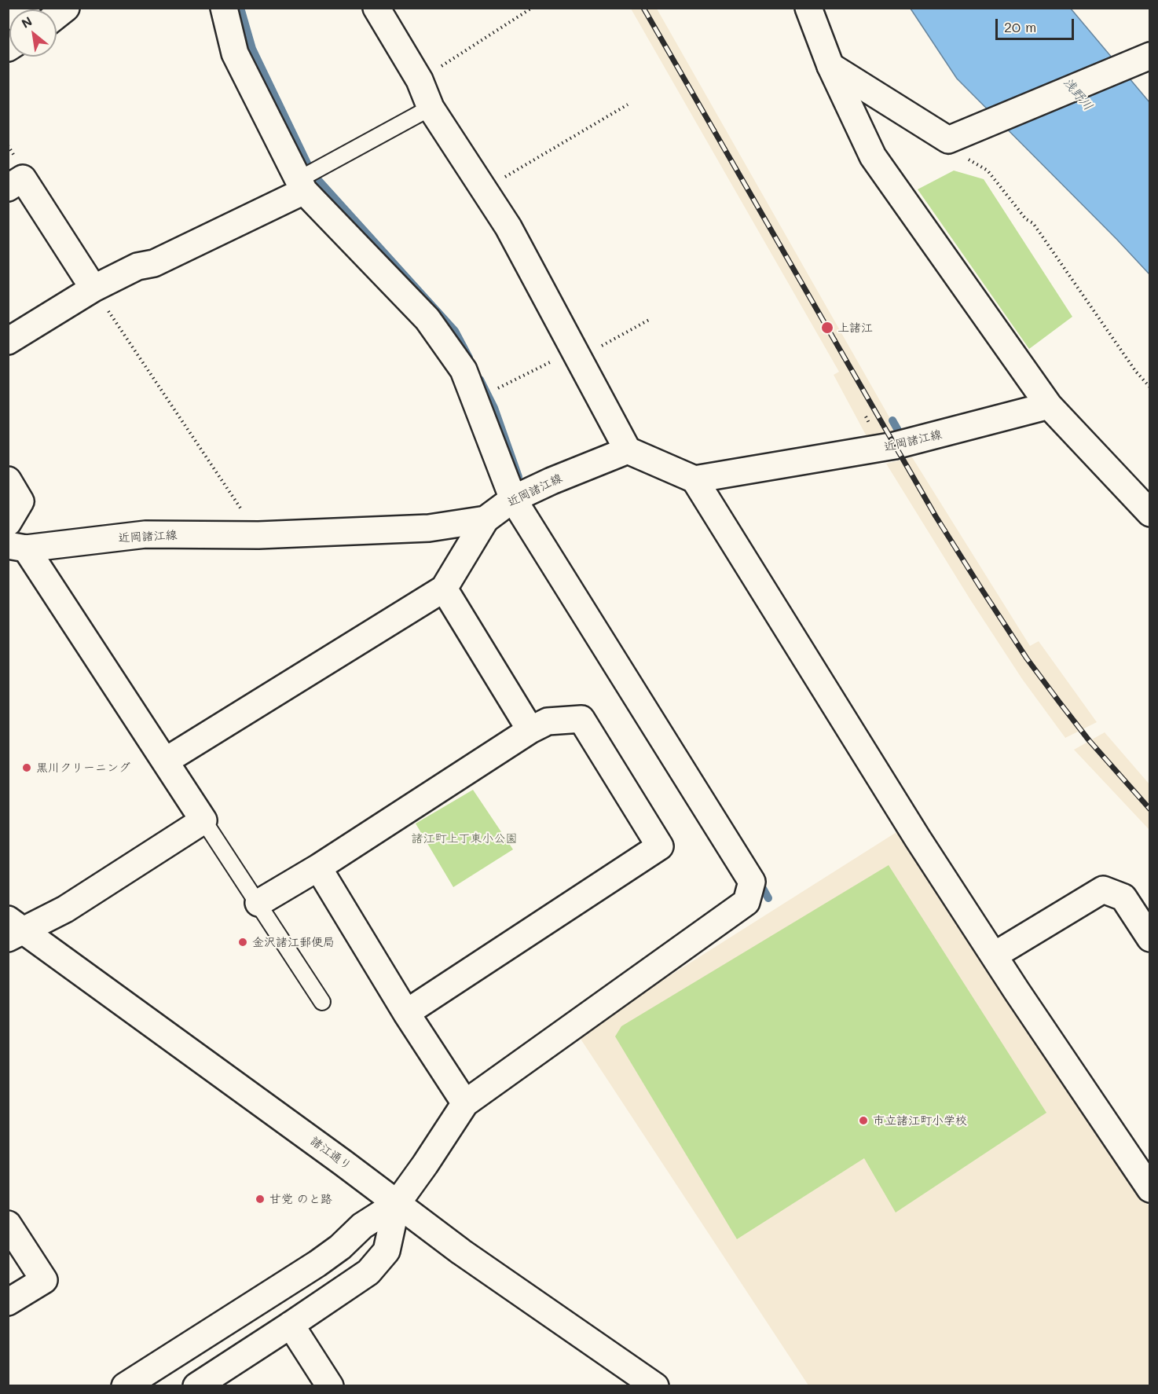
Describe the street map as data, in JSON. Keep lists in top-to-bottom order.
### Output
{
  "streets": {
    "street": ["近岡諸江線", "諸江通り"]
  },
  "water": ["浅野川"],
  "parks": ["諸江町上丁東小公園"],
  "places": [
    "上諸江",
    "黒川クリーニング",
    "金沢諸江郵便局",
    "市立諸江町小学校",
    "甘党 のと路"
  ],
  "scale_bar": "20 m",
  "north": "top left"
}
